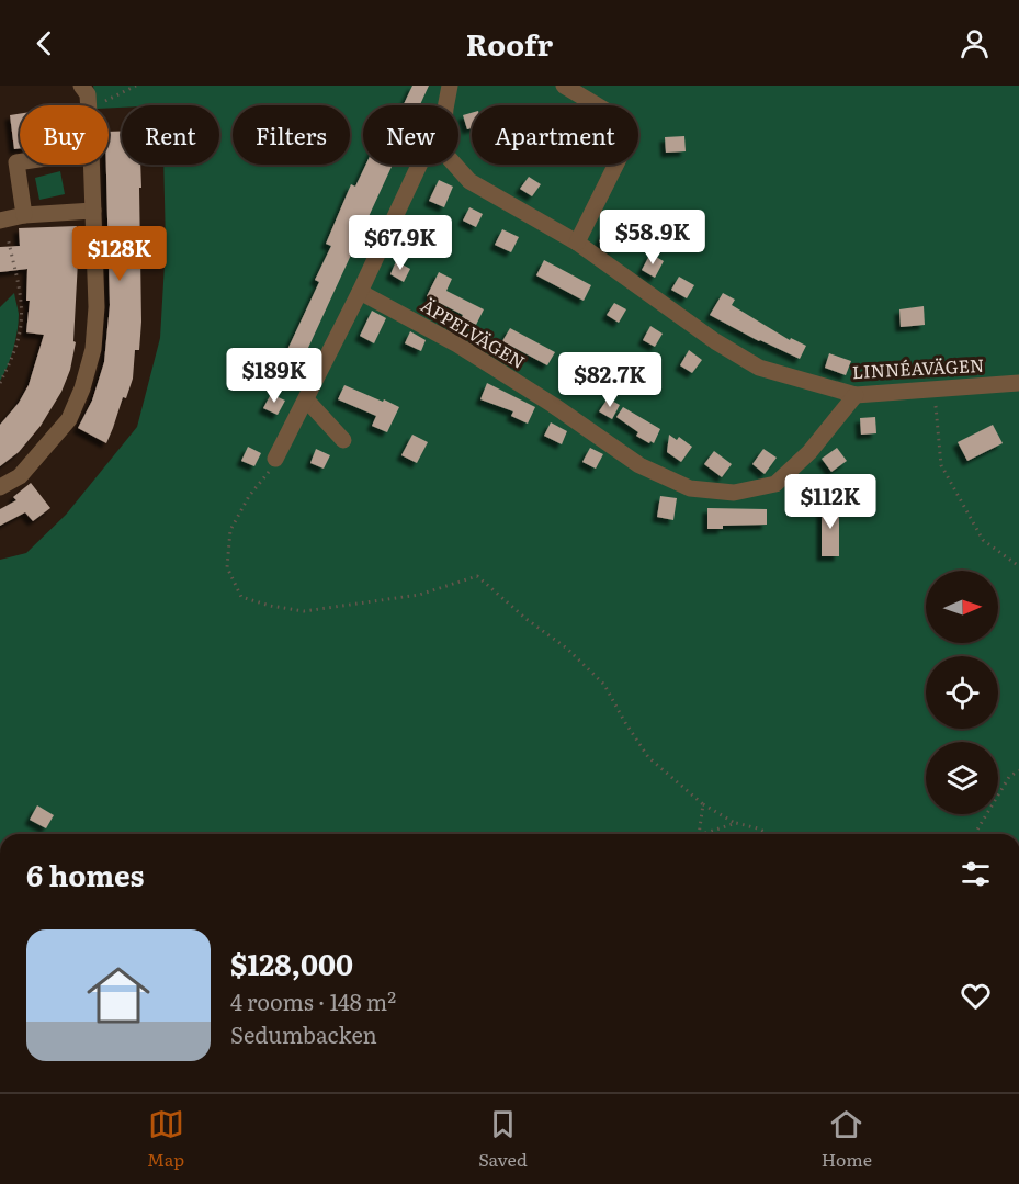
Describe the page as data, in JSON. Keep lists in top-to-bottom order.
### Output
{
  "streets": {
    "street": ["ÄPPELVÄGEN", "LINNÉAVÄGEN"]
  },
  "crossings": [
    ["ÄPPELVÄGEN", "LINNÉAVÄGEN"]
  ],
  "north": "right",
  "page": {
    "header": "Roofr",
    "chip": [
      "Buy",
      "Rent",
      "Filters",
      "New",
      "Apartment"
    ],
    "price": [
      "$58.9K",
      "$67.9K",
      "$128K",
      "$189K",
      "$82.7K",
      "$112K"
    ],
    "heading": "6 homes",
    "list": [
      {
        "name": "$128,000",
        "note": "4 rooms · 148 m² · Sedumbacken"
      }
    ],
    "tabs": ["Map", "Saved", "Home"]
  }
}
